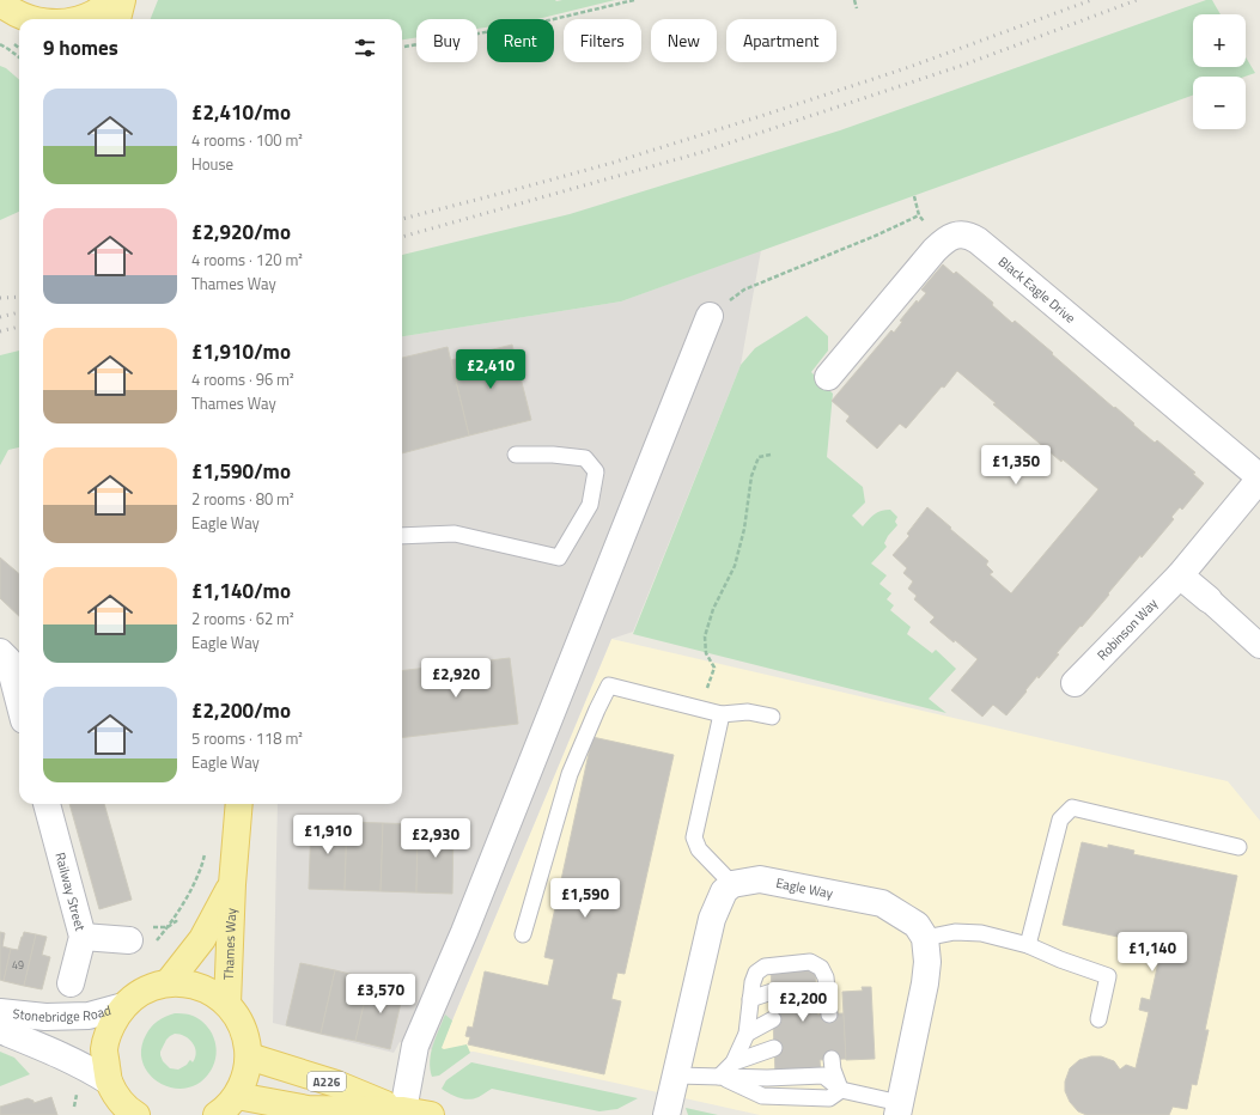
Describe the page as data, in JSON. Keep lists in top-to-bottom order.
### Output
{
  "streets": {
    "main road": ["Thames Way", "A226"],
    "street": [
      "Black Eagle Drive",
      "Robinson Way",
      "Eagle Way",
      "Railway Street",
      "Stonebridge Road"
    ]
  },
  "crossings": [
    ["Black Eagle Drive", "Robinson Way"]
  ],
  "house_numbers": ["49"],
  "page": {
    "map_buttons": ["+", "−"],
    "chip": [
      "Buy",
      "Rent",
      "Filters",
      "New",
      "Apartment"
    ],
    "heading": "9 homes",
    "list": [
      {
        "name": "£2,410/mo",
        "note": "4 rooms · 100 m² · House"
      },
      {
        "name": "£2,920/mo",
        "note": "4 rooms · 120 m² · Thames Way"
      },
      {
        "name": "£1,910/mo",
        "note": "4 rooms · 96 m² · Thames Way"
      },
      {
        "name": "£1,590/mo",
        "note": "2 rooms · 80 m² · Eagle Way"
      },
      {
        "name": "£1,140/mo",
        "note": "2 rooms · 62 m² · Eagle Way"
      },
      {
        "name": "£2,200/mo",
        "note": "5 rooms · 118 m² · Eagle Way"
      }
    ],
    "price": [
      "£2,410",
      "£1,350",
      "£2,920",
      "£1,910",
      "£2,930",
      "£1,590",
      "£1,140",
      "£3,570",
      "£2,200"
    ]
  }
}
